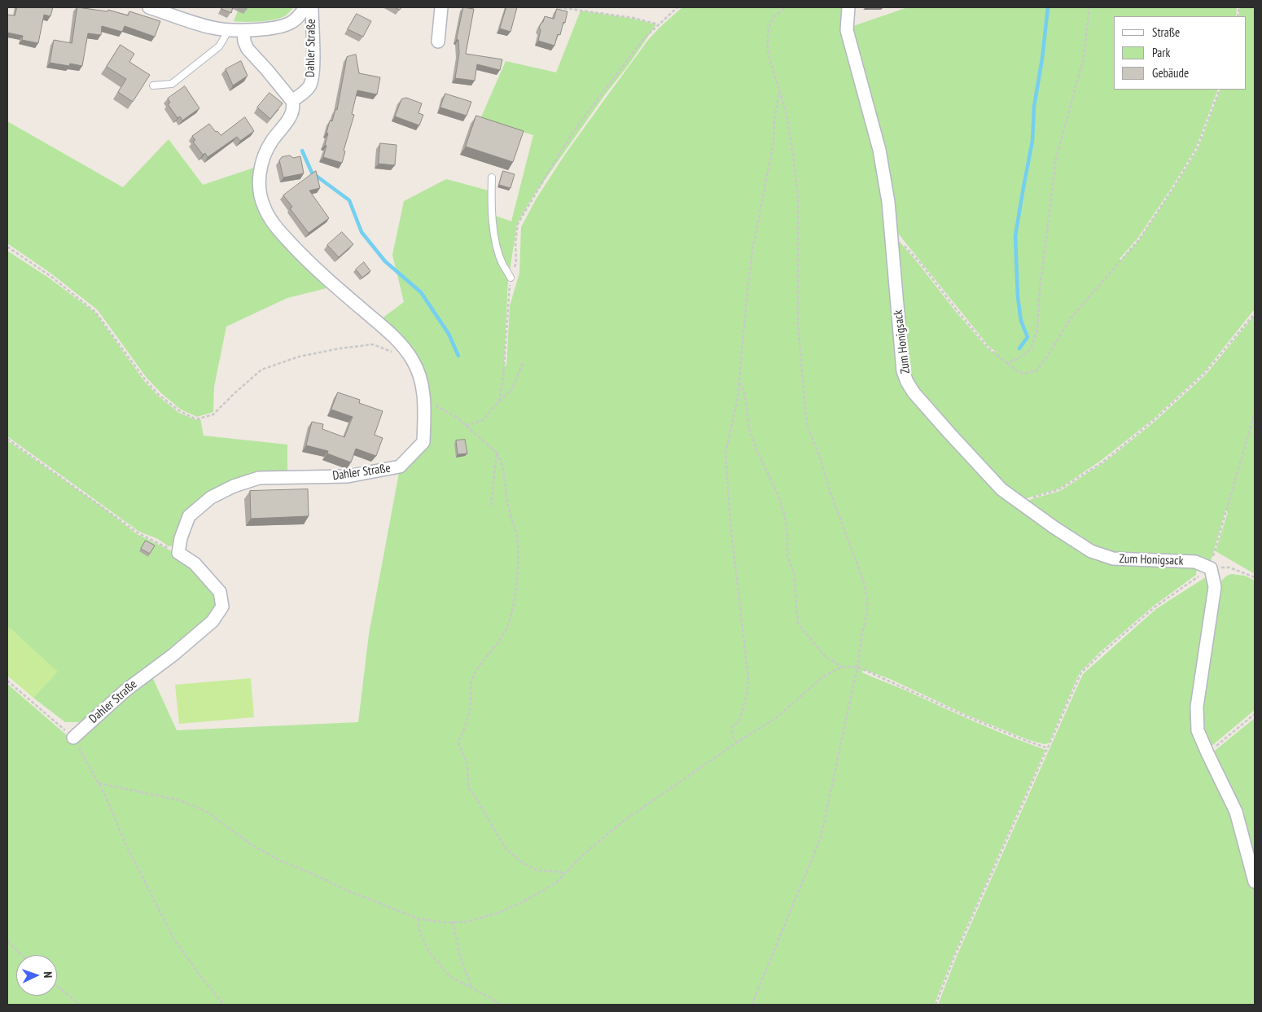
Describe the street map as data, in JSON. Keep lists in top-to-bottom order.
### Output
{
  "streets": {
    "street": ["Dahler Straße", "Zum Honigsack"]
  },
  "legend": ["Straße", "Park", "Gebäude"],
  "north": "right"
}
